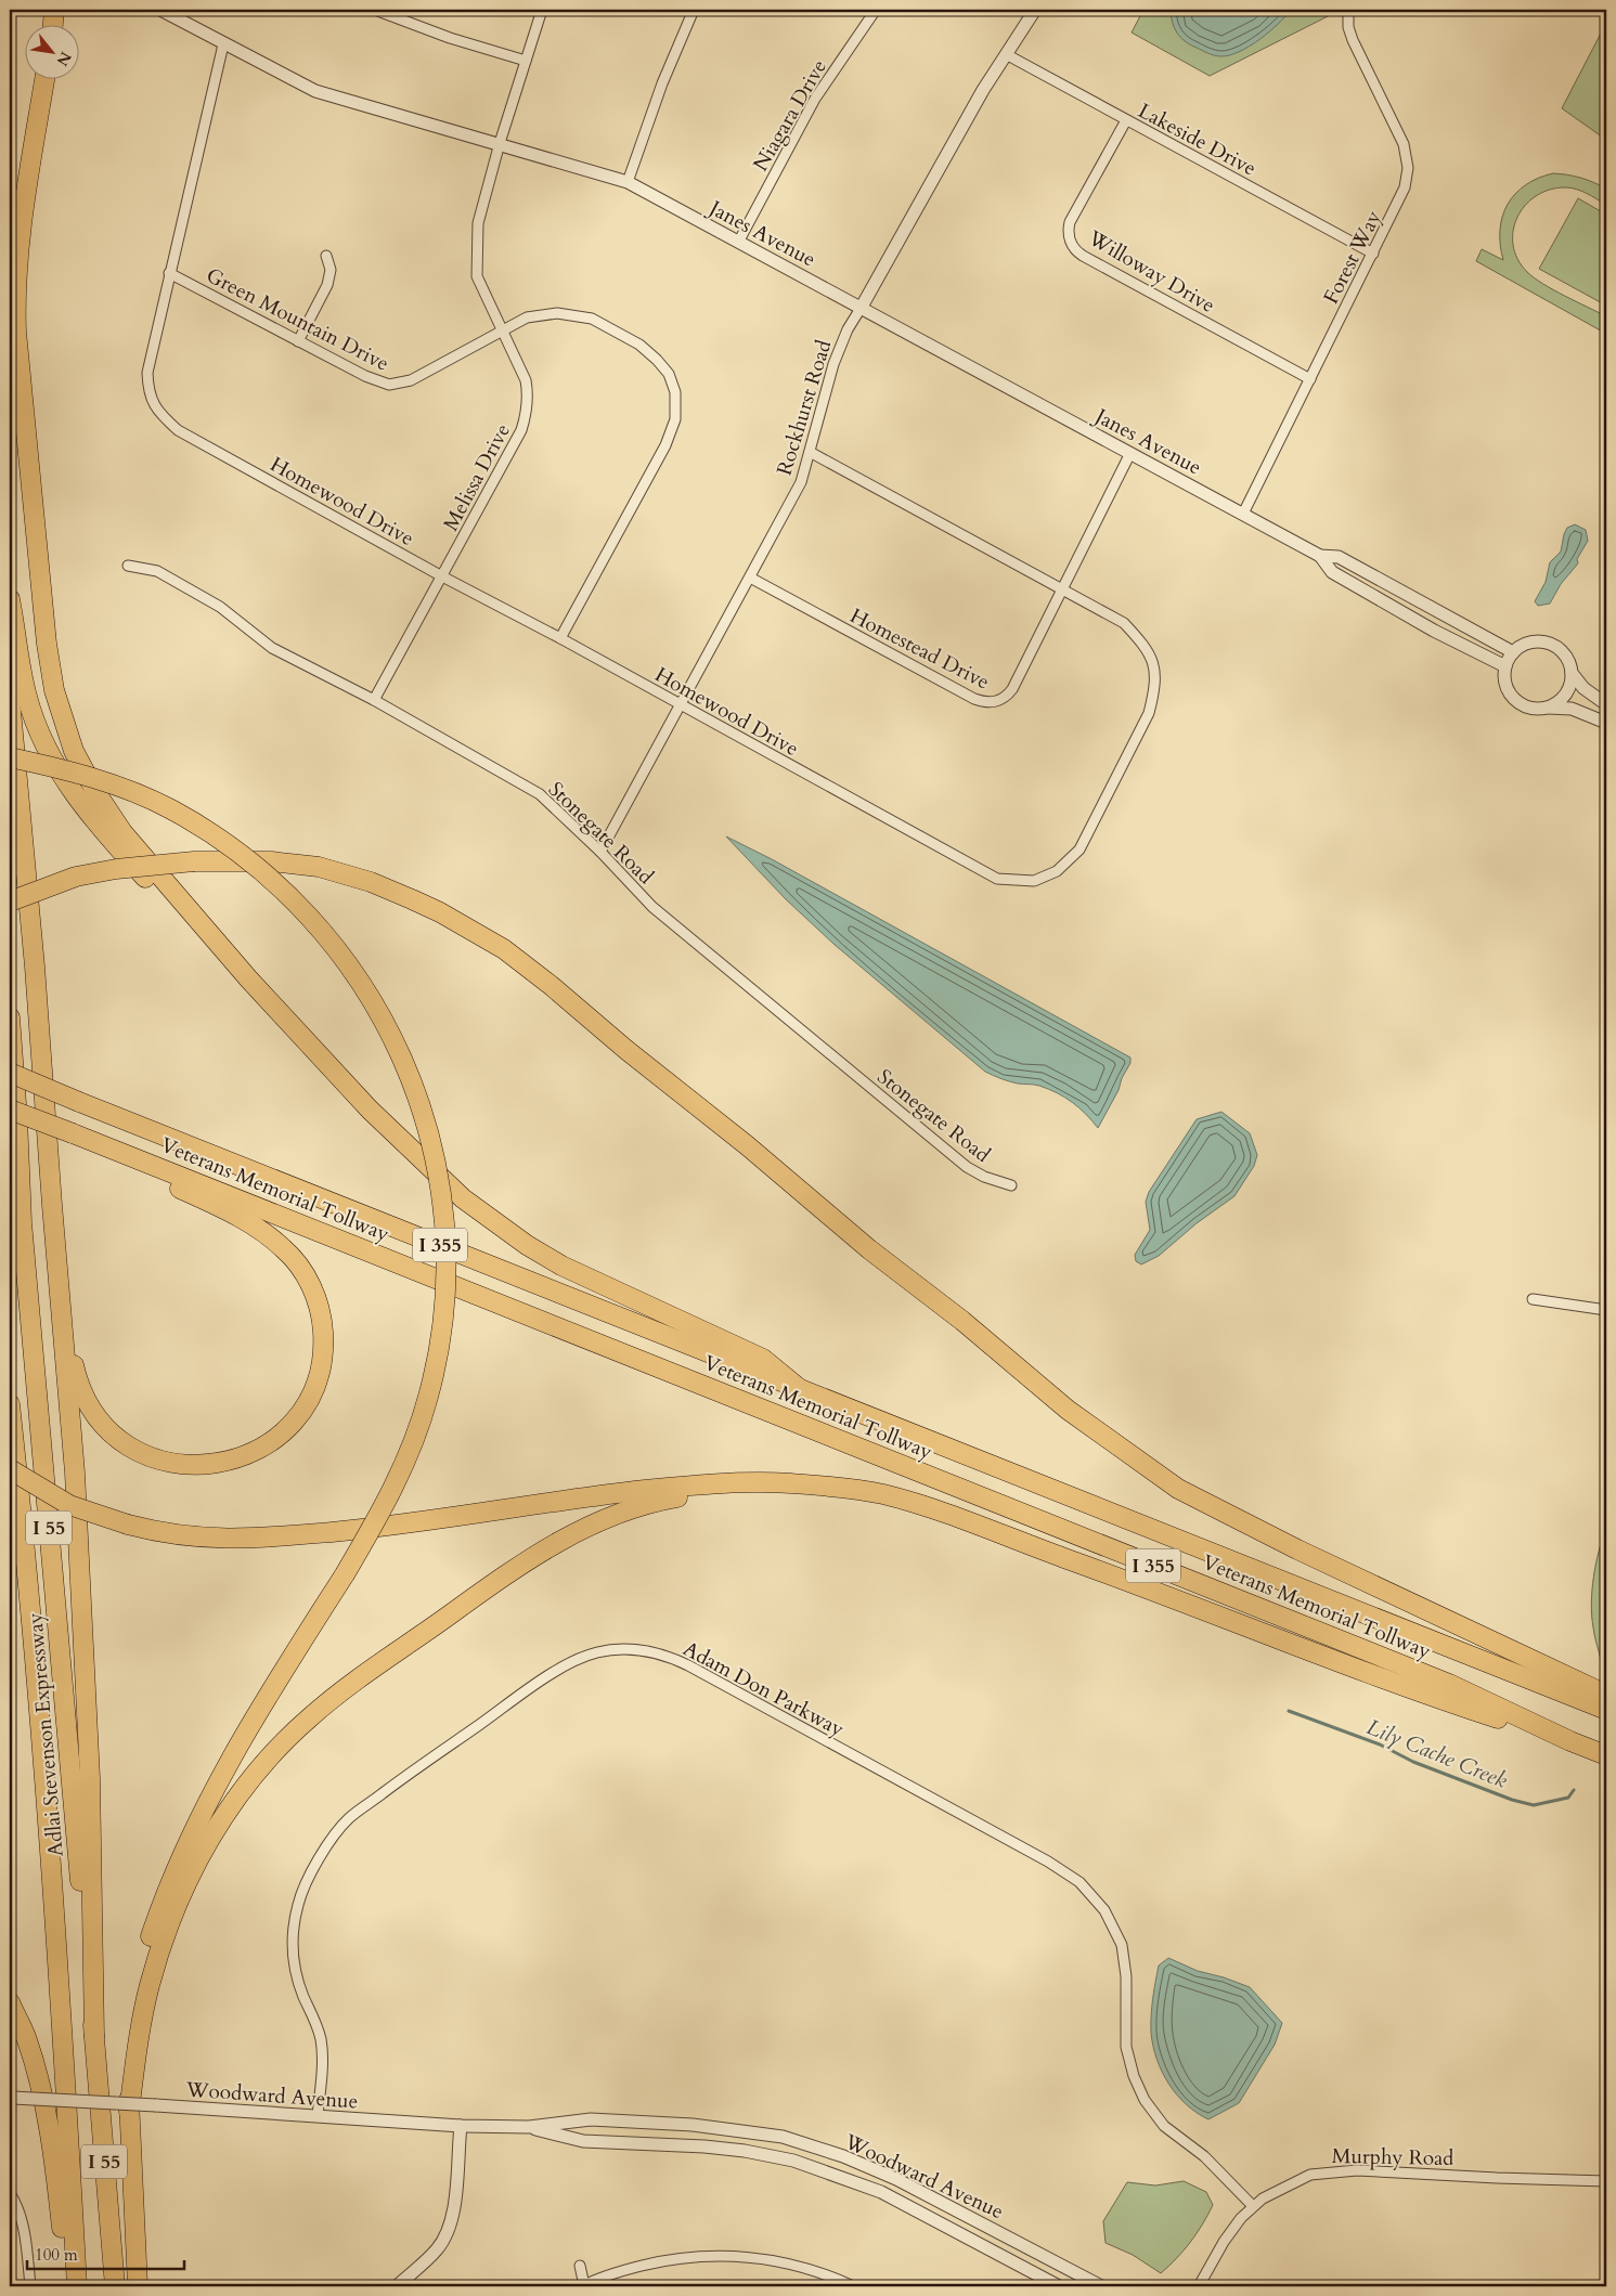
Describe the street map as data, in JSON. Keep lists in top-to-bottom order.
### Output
{
  "streets": {
    "highway": [
      "Veterans Memorial Tollway",
      "I 355",
      "I 55",
      "Adlai Stevenson Expressway"
    ],
    "street": [
      "Niagara Drive",
      "Lakeside Drive",
      "Janes Avenue",
      "Forest Way",
      "Willoway Drive",
      "Green Mountain Drive",
      "Rockhurst Road",
      "Melissa Drive",
      "Homewood Drive",
      "Homestead Drive",
      "Stonegate Road",
      "Adam Don Parkway",
      "Woodward Avenue",
      "Murphy Road"
    ]
  },
  "crossings": [
    ["Niagara Drive", "Janes Avenue"],
    ["Lakeside Drive", "Forest Way"],
    ["Lakeside Drive", "Willoway Drive"],
    ["Lakeside Drive", "Rockhurst Road"],
    ["Janes Avenue", "Forest Way"],
    ["Janes Avenue", "Rockhurst Road"],
    ["Janes Avenue", "Melissa Drive"],
    ["Janes Avenue", "Homewood Drive"],
    ["Janes Avenue", "Homestead Drive"],
    ["Forest Way", "Willoway Drive"],
    ["Green Mountain Drive", "Melissa Drive"],
    ["Green Mountain Drive", "Homewood Drive"],
    ["Rockhurst Road", "Homewood Drive"],
    ["Rockhurst Road", "Homestead Drive"],
    ["Rockhurst Road", "Stonegate Road"],
    ["Melissa Drive", "Homewood Drive"],
    ["Melissa Drive", "Stonegate Road"],
    ["Homewood Drive", "Homestead Drive"],
    ["Adam Don Parkway", "Woodward Avenue"],
    ["Adam Don Parkway", "Murphy Road"]
  ],
  "water": ["Lily Cache Creek"],
  "scale_bar": "100 m",
  "north": "bottom right"
}
